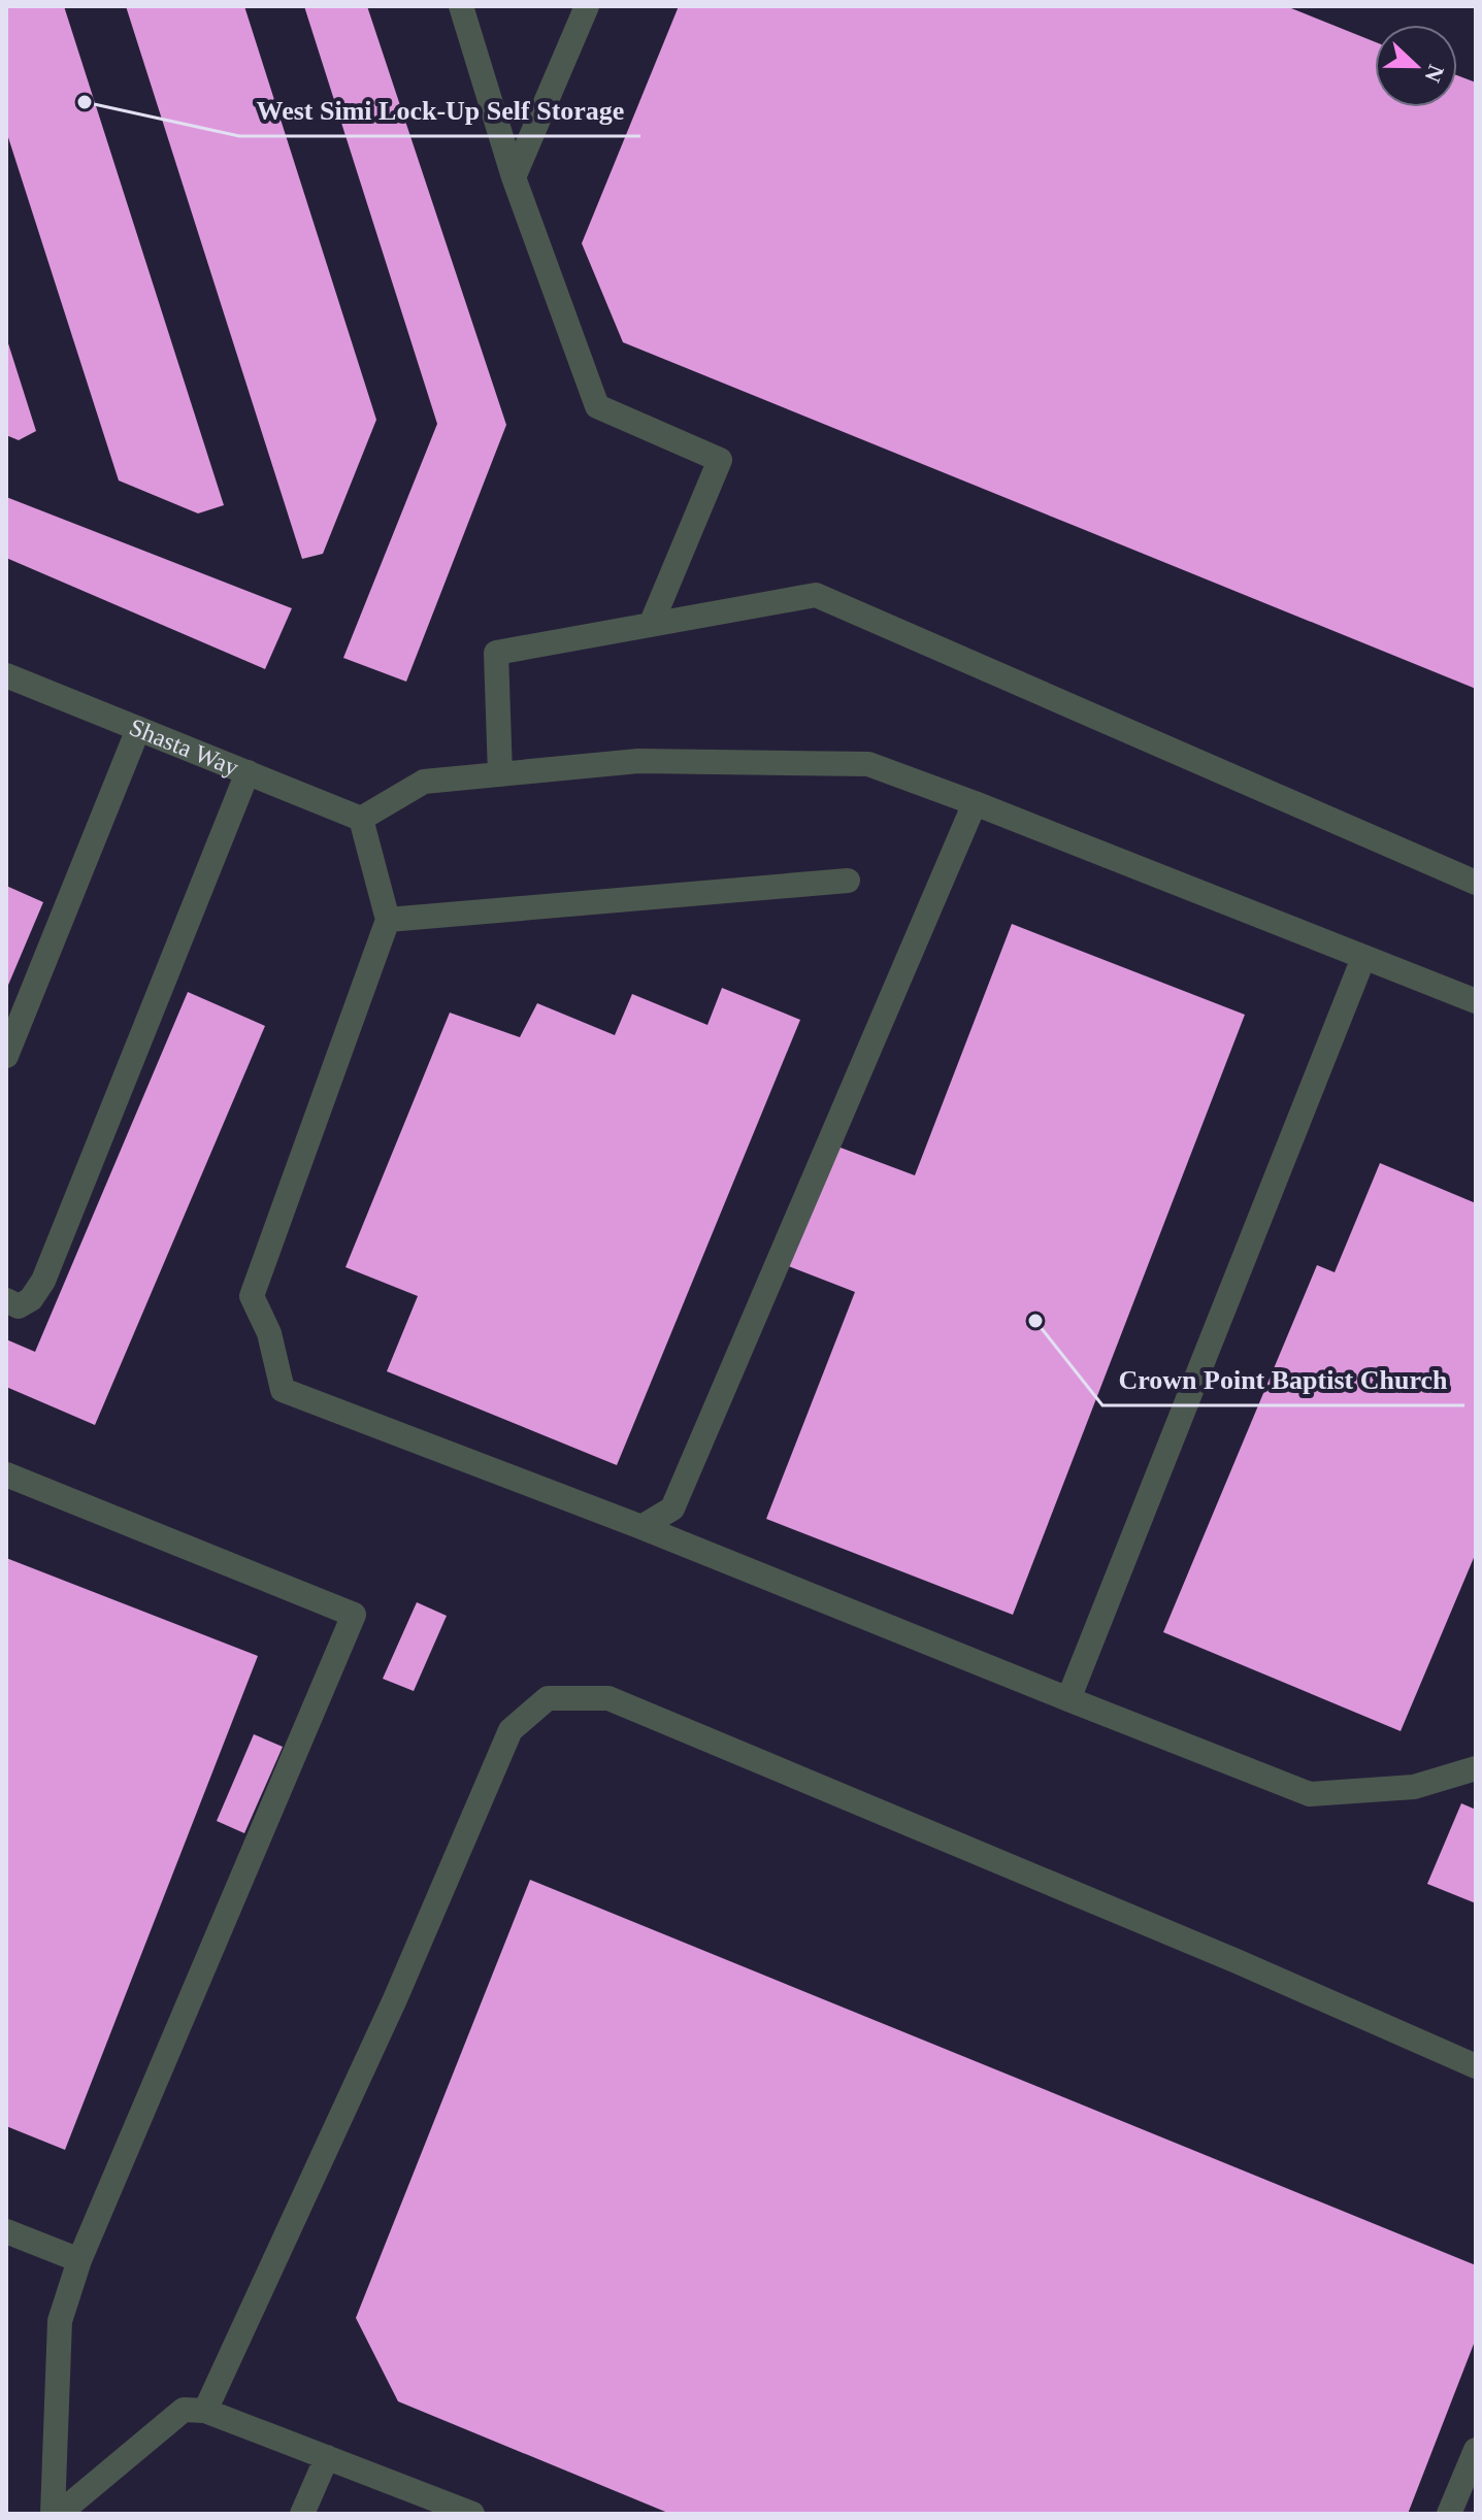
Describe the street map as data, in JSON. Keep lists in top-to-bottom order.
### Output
{
  "streets": {
    "street": ["Shasta Way"]
  },
  "places": ["West Simi Lock-Up Self Storage", "Crown Point Baptist Church"],
  "north": "right"
}
